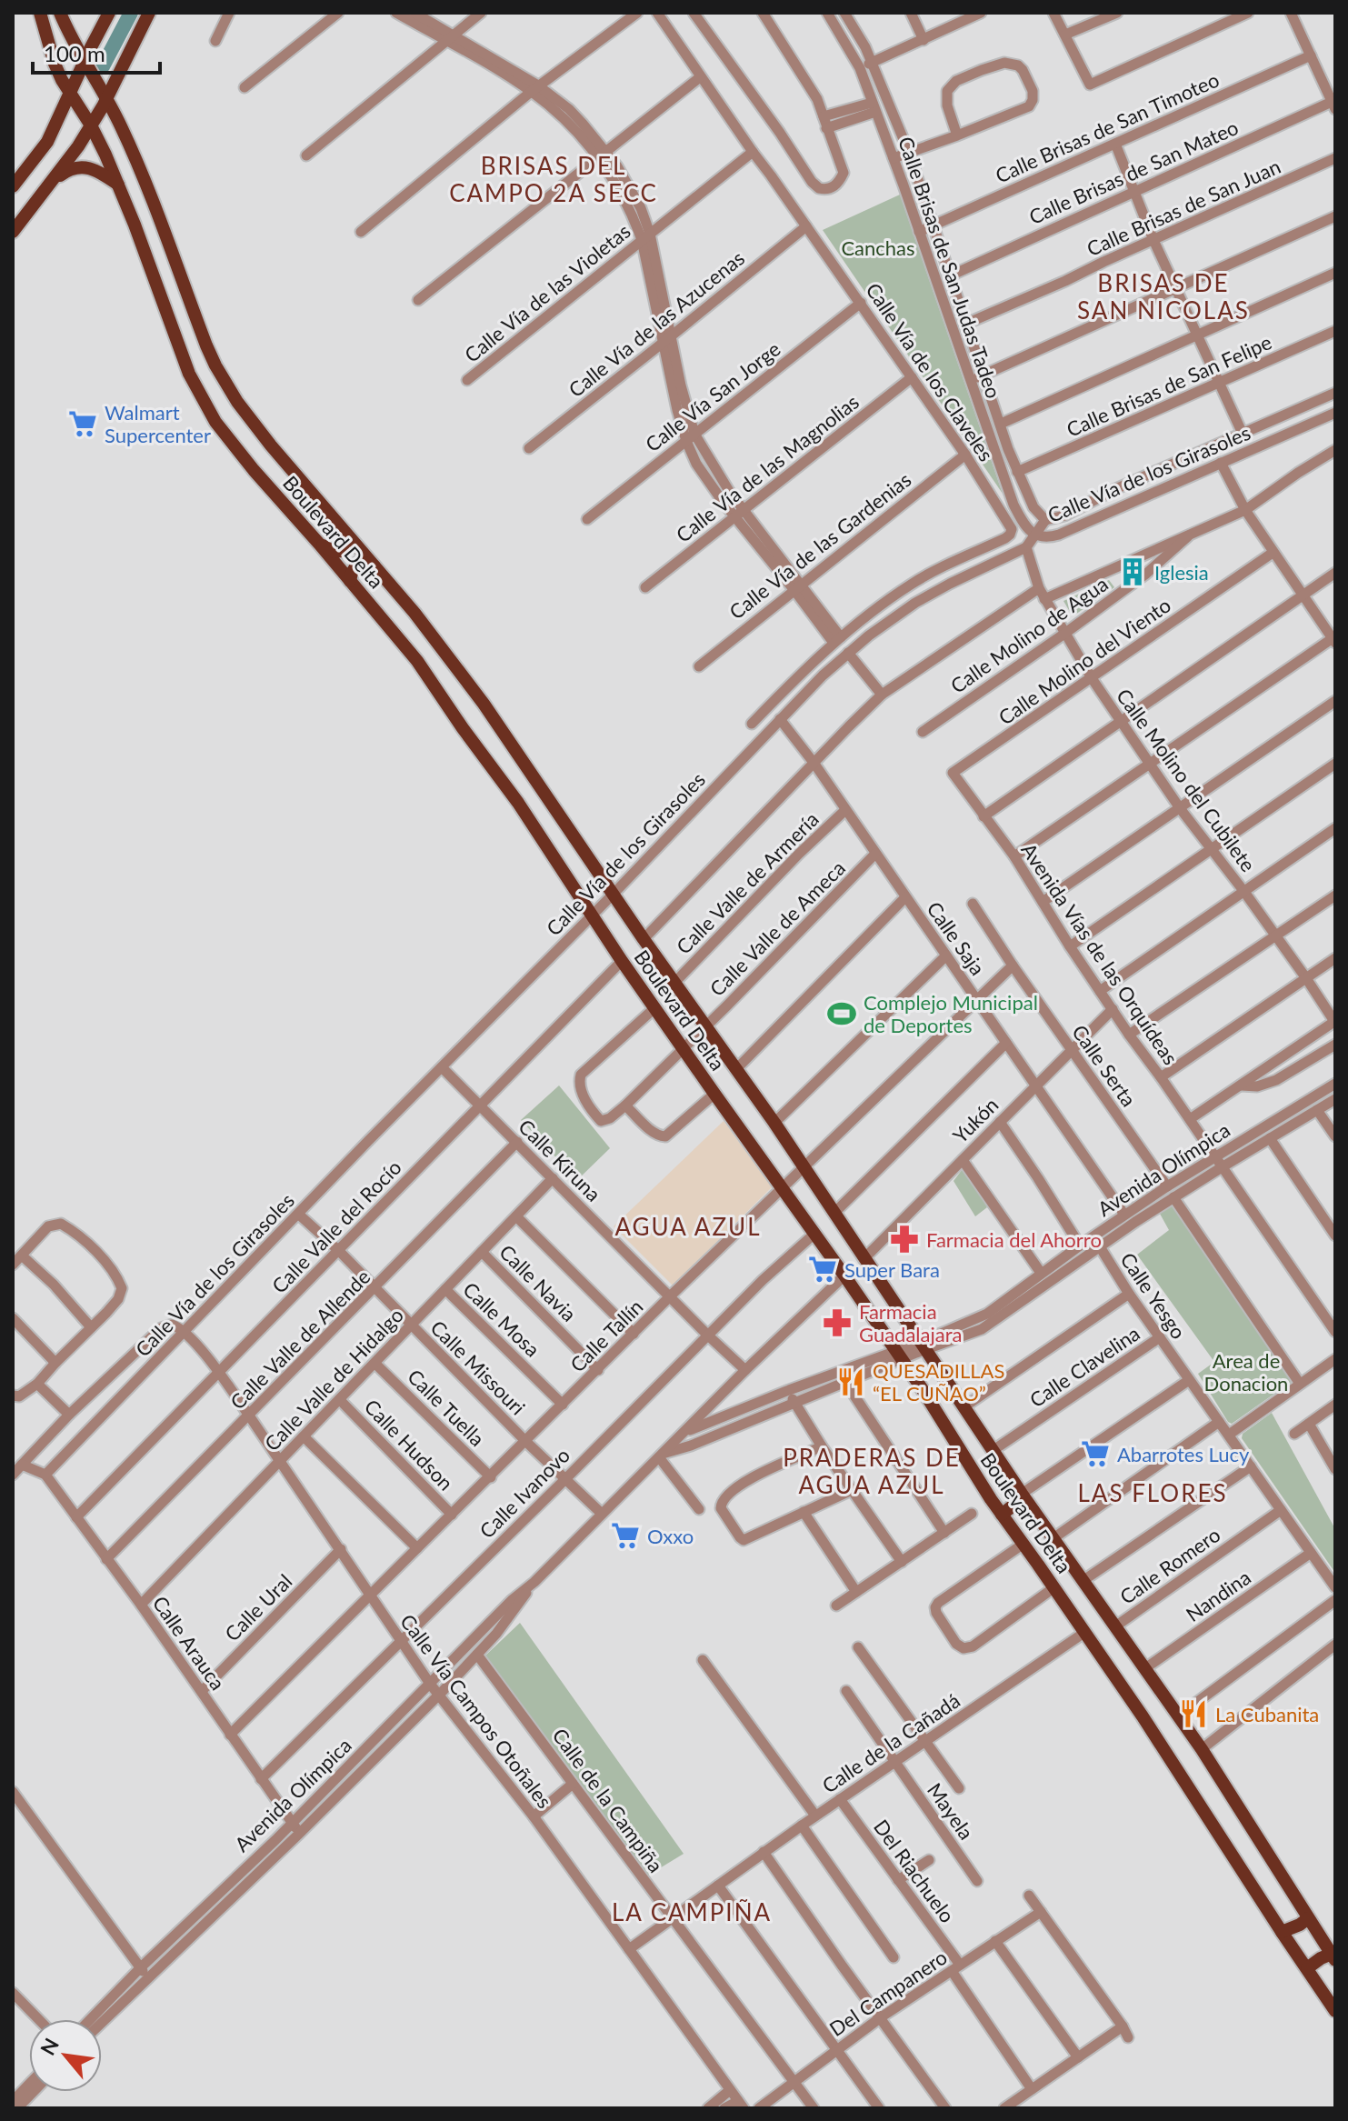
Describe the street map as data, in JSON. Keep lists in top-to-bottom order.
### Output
{
  "streets": {
    "main road": ["Boulevard Delta"],
    "street": [
      "Calle Brisas de San Timoteo",
      "Calle Brisas de San Mateo",
      "Calle Brisas de San Juan",
      "Calle Brisas de San Judas Tadeo",
      "Calle Vía de las Violetas",
      "Calle Vía de las Azucenas",
      "Calle Vía de los Claveles",
      "Calle Brisas de San Felipe",
      "Calle Vía San Jorge",
      "Calle Vía de las Magnolias",
      "Calle Vía de los Girasoles",
      "Calle Vía de las Gardenias",
      "Calle Molino de Agua",
      "Calle Molino del Viento",
      "Calle Molino del Cubilete",
      "Calle Valle de Armería",
      "Calle Valle de Ameca",
      "Calle Saja",
      "Avenida Vías de las Orquídeas",
      "Calle Serta",
      "Yukón",
      "Calle Kiruna",
      "Avenida Olímpica",
      "Calle Valle del Rocío",
      "Calle Navia",
      "Calle Yesgo",
      "Calle Mosa",
      "Calle Tallín",
      "Calle Valle de Allende",
      "Calle Clavelina",
      "Calle Missouri",
      "Calle Valle de Hidalgo",
      "Calle Tuella",
      "Calle Hudson",
      "Calle Ivanovo",
      "Calle Romero",
      "Nandina",
      "Calle Ural",
      "Calle Arauca",
      "Calle Vía Campos Otoñales",
      "Calle de la Cañadá",
      "Calle de la Campiña",
      "Mayela",
      "Del Riachuelo",
      "Del Campanero"
    ]
  },
  "crossings": [
    ["Calle Brisas de San Timoteo", "Calle Brisas de San Judas Tadeo"],
    ["Calle Brisas de San Mateo", "Calle Brisas de San Judas Tadeo"],
    ["Calle Brisas de San Juan", "Calle Brisas de San Judas Tadeo"],
    ["Calle Brisas de San Judas Tadeo", "Calle Brisas de San Felipe"],
    ["Calle Brisas de San Judas Tadeo", "Calle Vía de los Girasoles"],
    ["Calle Vía de las Violetas", "Calle Vía de los Claveles"],
    ["Calle Vía de las Azucenas", "Calle Vía de los Claveles"],
    ["Calle Vía de los Claveles", "Calle Vía San Jorge"],
    ["Calle Vía de los Claveles", "Calle Vía de las Magnolias"],
    ["Calle Vía de los Claveles", "Calle Vía de las Gardenias"],
    ["Calle Vía de los Girasoles", "Boulevard Delta"],
    ["Calle Vía de los Girasoles", "Calle Molino del Cubilete"],
    ["Calle Vía de los Girasoles", "Calle Saja"],
    ["Calle Vía de los Girasoles", "Calle Kiruna"],
    ["Calle Vía de los Girasoles", "Calle Missouri"],
    ["Calle Vía de los Girasoles", "Calle Arauca"],
    ["Calle Vía de los Girasoles", "Calle Vía Campos Otoñales"],
    ["Boulevard Delta", "Calle Valle de Armería"],
    ["Boulevard Delta", "Calle Valle de Ameca"],
    ["Boulevard Delta", "Yukón"],
    ["Boulevard Delta", "Avenida Olímpica"],
    ["Boulevard Delta", "Calle Valle del Rocío"],
    ["Boulevard Delta", "Calle Tallín"],
    ["Boulevard Delta", "Calle Clavelina"],
    ["Boulevard Delta", "Calle Ivanovo"],
    ["Boulevard Delta", "Calle Romero"],
    ["Boulevard Delta", "Nandina"],
    ["Boulevard Delta", "Calle de la Cañadá"],
    ["Calle Molino de Agua", "Calle Molino del Cubilete"],
    ["Calle Molino del Viento", "Calle Molino del Cubilete"],
    ["Calle Molino del Viento", "Avenida Vías de las Orquídeas"],
    ["Calle Valle de Armería", "Calle Saja"],
    ["Calle Valle de Ameca", "Calle Saja"],
    ["Calle Saja", "Yukón"],
    ["Calle Saja", "Avenida Olímpica"],
    ["Calle Saja", "Calle Tallín"],
    ["Avenida Vías de las Orquídeas", "Yukón"],
    ["Avenida Vías de las Orquídeas", "Avenida Olímpica"],
    ["Calle Serta", "Yukón"],
    ["Calle Serta", "Avenida Olímpica"],
    ["Calle Serta", "Calle Tallín"],
    ["Calle Kiruna", "Calle Valle del Rocío"],
    ["Calle Kiruna", "Calle Tallín"],
    ["Calle Kiruna", "Calle Valle de Allende"],
    ["Calle Kiruna", "Calle Valle de Hidalgo"],
    ["Calle Kiruna", "Calle Ivanovo"],
    ["Avenida Olímpica", "Calle Yesgo"],
    ["Avenida Olímpica", "Calle Missouri"],
    ["Avenida Olímpica", "Calle Arauca"],
    ["Avenida Olímpica", "Calle Vía Campos Otoñales"],
    ["Avenida Olímpica", "Calle de la Campiña"],
    ["Calle Valle del Rocío", "Calle Missouri"],
    ["Calle Valle del Rocío", "Calle Arauca"],
    ["Calle Valle del Rocío", "Calle Vía Campos Otoñales"],
    ["Calle Navia", "Calle Tallín"],
    ["Calle Navia", "Calle Valle de Hidalgo"],
    ["Calle Yesgo", "Calle Clavelina"],
    ["Calle Yesgo", "Calle Romero"],
    ["Calle Yesgo", "Nandina"],
    ["Calle Mosa", "Calle Tallín"],
    ["Calle Mosa", "Calle Valle de Hidalgo"],
    ["Calle Tallín", "Calle Missouri"],
    ["Calle Tallín", "Calle Tuella"],
    ["Calle Tallín", "Calle Hudson"],
    ["Calle Tallín", "Calle Arauca"],
    ["Calle Tallín", "Calle Vía Campos Otoñales"],
    ["Calle Valle de Allende", "Calle Missouri"],
    ["Calle Valle de Allende", "Calle Arauca"],
    ["Calle Valle de Allende", "Calle Vía Campos Otoñales"],
    ["Calle Missouri", "Calle Valle de Hidalgo"],
    ["Calle Missouri", "Calle Ivanovo"],
    ["Calle Valle de Hidalgo", "Calle Tuella"],
    ["Calle Valle de Hidalgo", "Calle Hudson"],
    ["Calle Valle de Hidalgo", "Calle Arauca"],
    ["Calle Valle de Hidalgo", "Calle Vía Campos Otoñales"],
    ["Calle Ivanovo", "Calle Arauca"],
    ["Calle Ivanovo", "Calle Vía Campos Otoñales"],
    ["Calle Ural", "Calle Arauca"],
    ["Calle Ural", "Calle Vía Campos Otoñales"],
    ["Calle Vía Campos Otoñales", "Calle de la Cañadá"],
    ["Calle de la Cañadá", "Calle de la Campiña"],
    ["Calle de la Cañadá", "Mayela"],
    ["Calle de la Cañadá", "Del Riachuelo"],
    ["Calle de la Campiña", "Del Campanero"],
    ["Del Riachuelo", "Del Campanero"]
  ],
  "districts": [
    "BRISAS DEL CAMPO 2A SECC",
    "BRISAS DE SAN NICOLAS",
    "AGUA AZUL",
    "PRADERAS DE AGUA AZUL",
    "LAS FLORES",
    "LA CAMPIÑA"
  ],
  "parks": ["Canchas", "Area de Donacion"],
  "places": {
    "supermarket": [
      "Walmart Supercenter",
      "Super Bara",
      "Abarrotes Lucy",
      "Oxxo"
    ],
    "building": ["Iglesia"],
    "sports": ["Complejo Municipal de Deportes"],
    "pharmacy": ["Farmacia del Ahorro", "Farmacia Guadalajara"],
    "restaurant": ["QUESADILLAS “EL CUÑAO”", "La Cubanita"]
  },
  "scale_bar": "100 m",
  "north": "top left"
}
